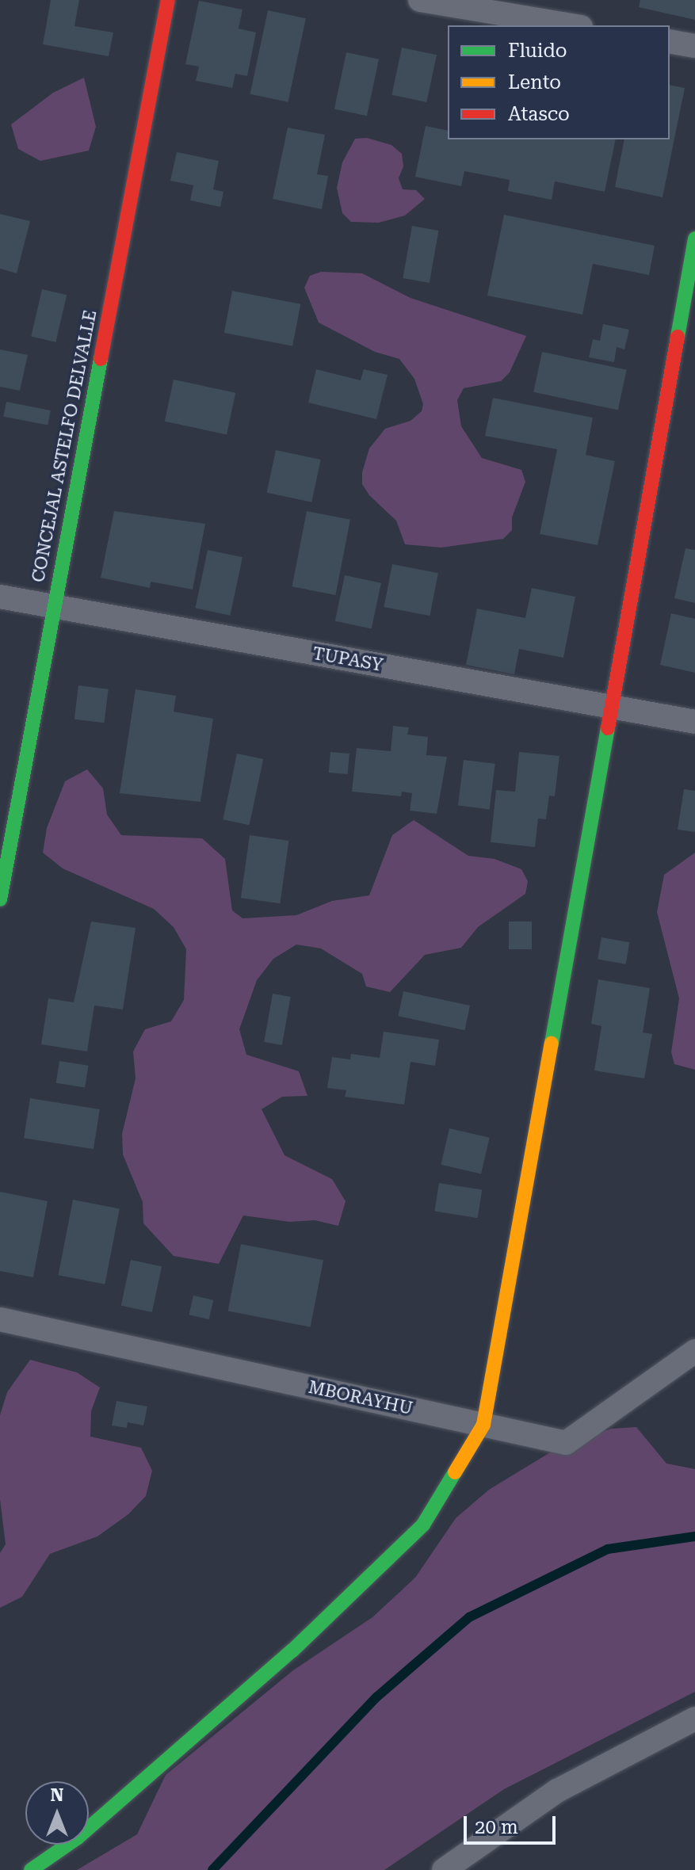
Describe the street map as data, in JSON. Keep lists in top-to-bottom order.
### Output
{
  "streets": {
    "street": ["CONCEJAL ASTELFO DELVALLE", "TUPASY", "MBORAYHU"]
  },
  "crossings": [
    ["CONCEJAL ASTELFO DELVALLE", "TUPASY"]
  ],
  "legend": ["Fluido", "Lento", "Atasco"],
  "scale_bar": "20 m",
  "north": "top"
}
